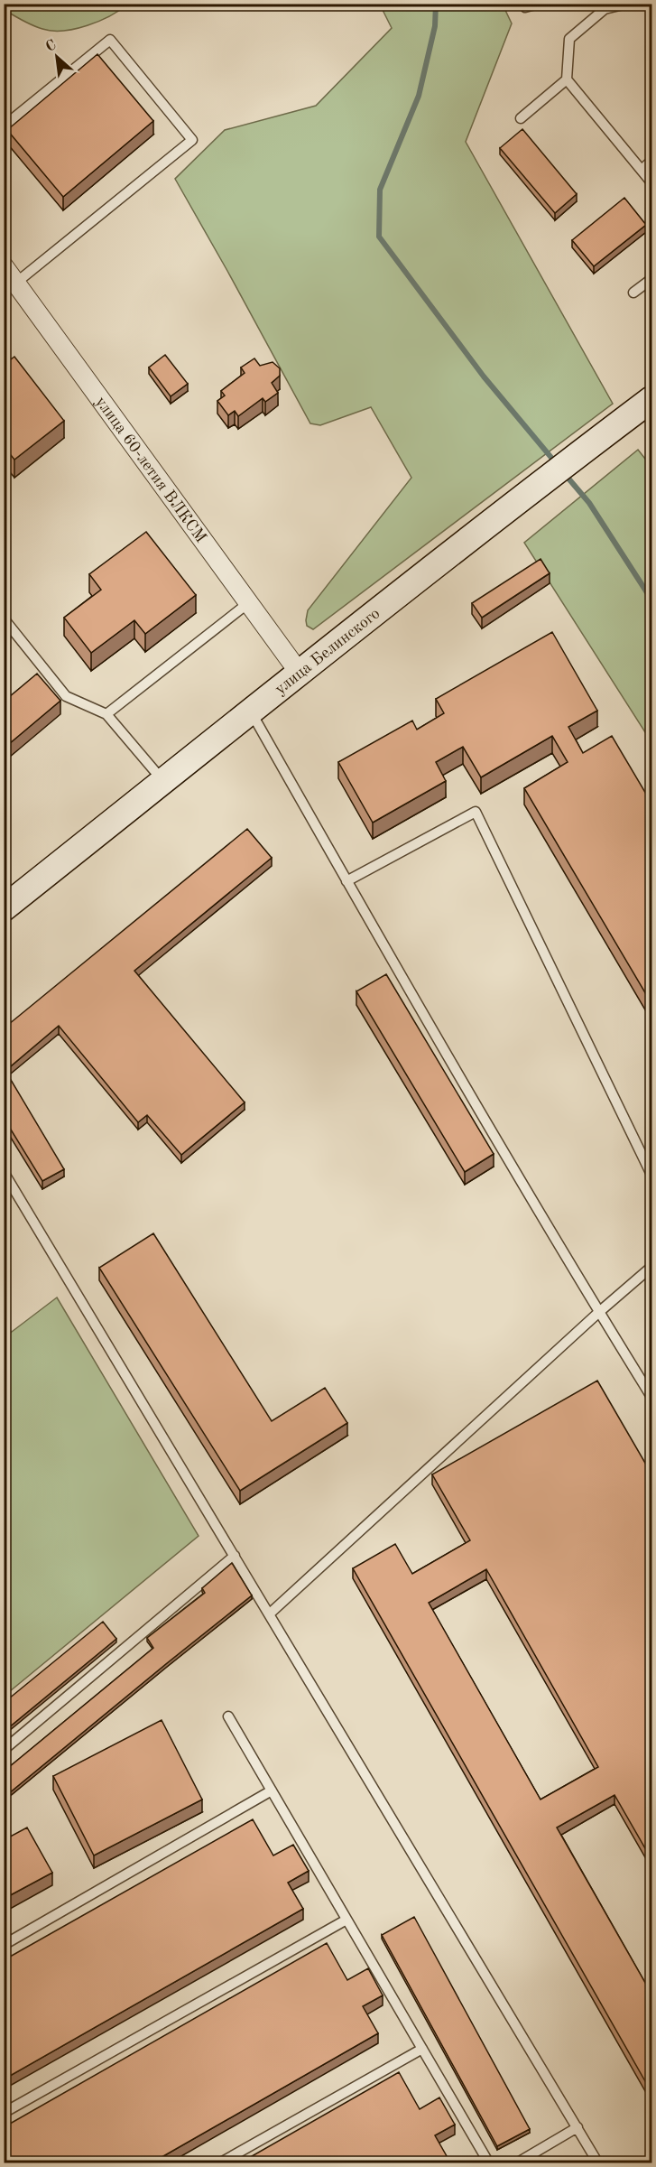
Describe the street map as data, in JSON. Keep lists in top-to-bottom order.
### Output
{
  "streets": {
    "street": ["улица 60-летия ВЛКСМ", "улица Белинского"]
  },
  "crossings": [
    ["улица 60-летия ВЛКСМ", "улица Белинского"]
  ],
  "north": "top left"
}
